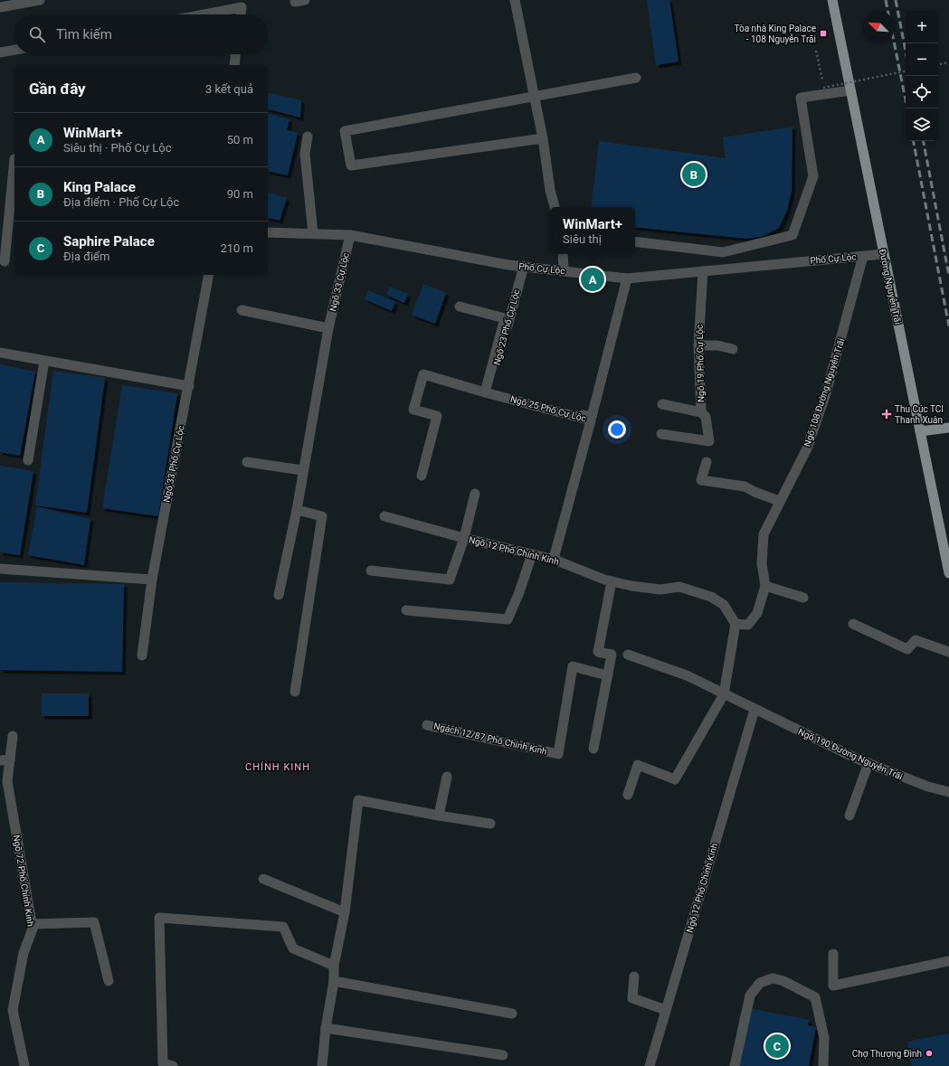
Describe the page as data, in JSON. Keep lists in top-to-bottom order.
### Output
{
  "streets": {
    "main road": ["Đường Nguyễn Trãi"],
    "street": [
      "Phố Cự Lộc",
      "Ngõ 33 Cự Lộc",
      "Ngõ 23 Phố Cự Lộc",
      "Ngõ 19 Phố Cự Lộc",
      "Ngõ 108 Đường Nguyễn Trãi",
      "Ngõ 25 Phố Cự Lộc",
      "Ngõ 33 Phố Cự Lộc",
      "Ngõ 12 Phố Chính Kinh",
      "Ngách 12/87 Phố Chính Kinh",
      "Ngõ 190 Đường Nguyễn Trãi",
      "Ngõ 72 Phố Chính Kinh"
    ]
  },
  "crossings": [
    ["Phố Cự Lộc", "Ngõ 33 Cự Lộc"],
    ["Phố Cự Lộc", "Đường Nguyễn Trãi"],
    ["Phố Cự Lộc", "Ngõ 23 Phố Cự Lộc"],
    ["Phố Cự Lộc", "Ngõ 19 Phố Cự Lộc"],
    ["Phố Cự Lộc", "Ngõ 108 Đường Nguyễn Trãi"],
    ["Ngõ 23 Phố Cự Lộc", "Ngõ 25 Phố Cự Lộc"],
    ["Ngõ 25 Phố Cự Lộc", "Ngõ 12 Phố Chính Kinh"],
    ["Ngõ 12 Phố Chính Kinh", "Ngõ 190 Đường Nguyễn Trãi"]
  ],
  "districts": ["CHÍNH KINH"],
  "places": {
    "transit": ["Tòa nhà King Palace - 108 Nguyễn Trãi"],
    "health": ["Thu Cúc TCI Thanh Xuân"],
    "other": ["Chợ Thượng Đình"]
  },
  "north": "top left",
  "page": {
    "map_buttons": ["+", "−"],
    "search": "Tìm kiếm",
    "heading": ["Gần đây", "3 kết quả"],
    "list": [
      {
        "mark": "A",
        "name": "WinMart+",
        "note": "Siêu thị · Phố Cự Lộc",
        "value": "50 m"
      },
      {
        "mark": "B",
        "name": "King Palace",
        "note": "Địa điểm · Phố Cự Lộc",
        "value": "90 m"
      },
      {
        "mark": "C",
        "name": "Saphire Palace",
        "note": "Địa điểm",
        "value": "210 m"
      }
    ],
    "pins": ["B", "A", "C"],
    "popup": ["WinMart+", "Siêu thị"]
  }
}
